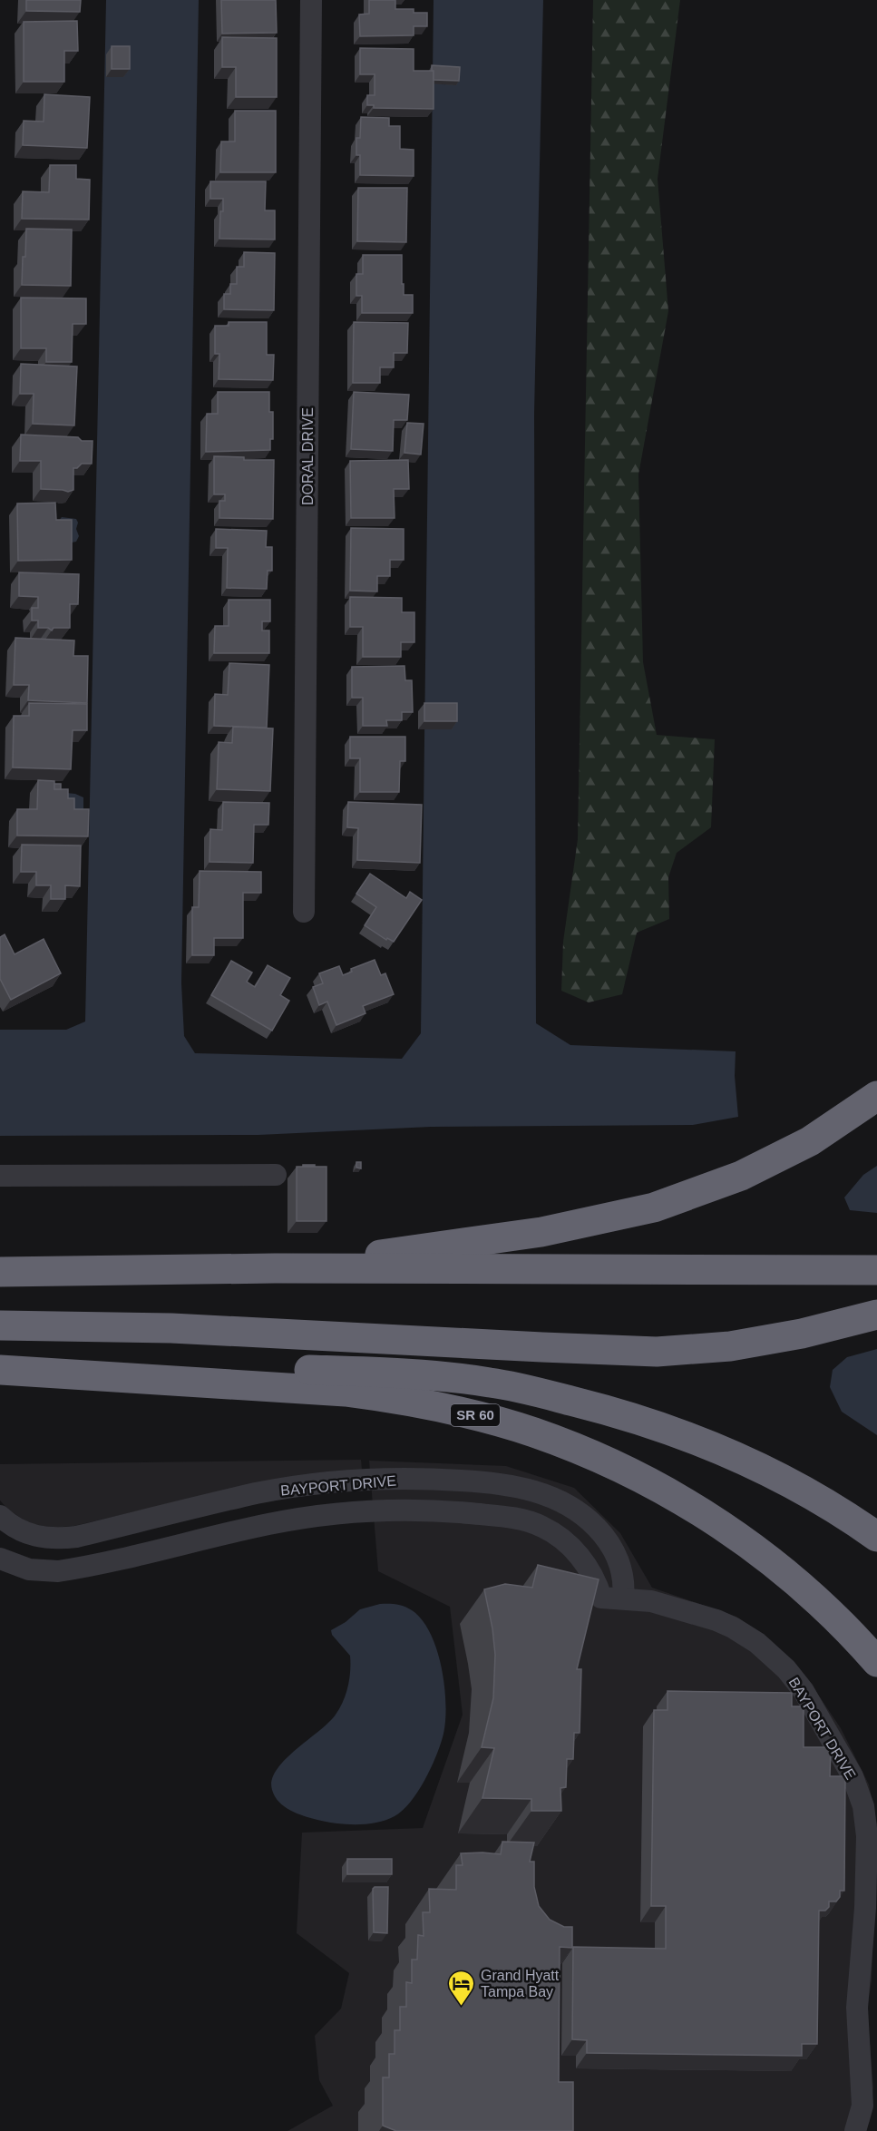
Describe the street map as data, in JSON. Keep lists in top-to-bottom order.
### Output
{
  "streets": {
    "highway": ["SR 60"],
    "street": ["DORAL DRIVE", "BAYPORT DRIVE"]
  },
  "places": {
    "hotel": ["Grand Hyatt Tampa Bay"]
  }
}
